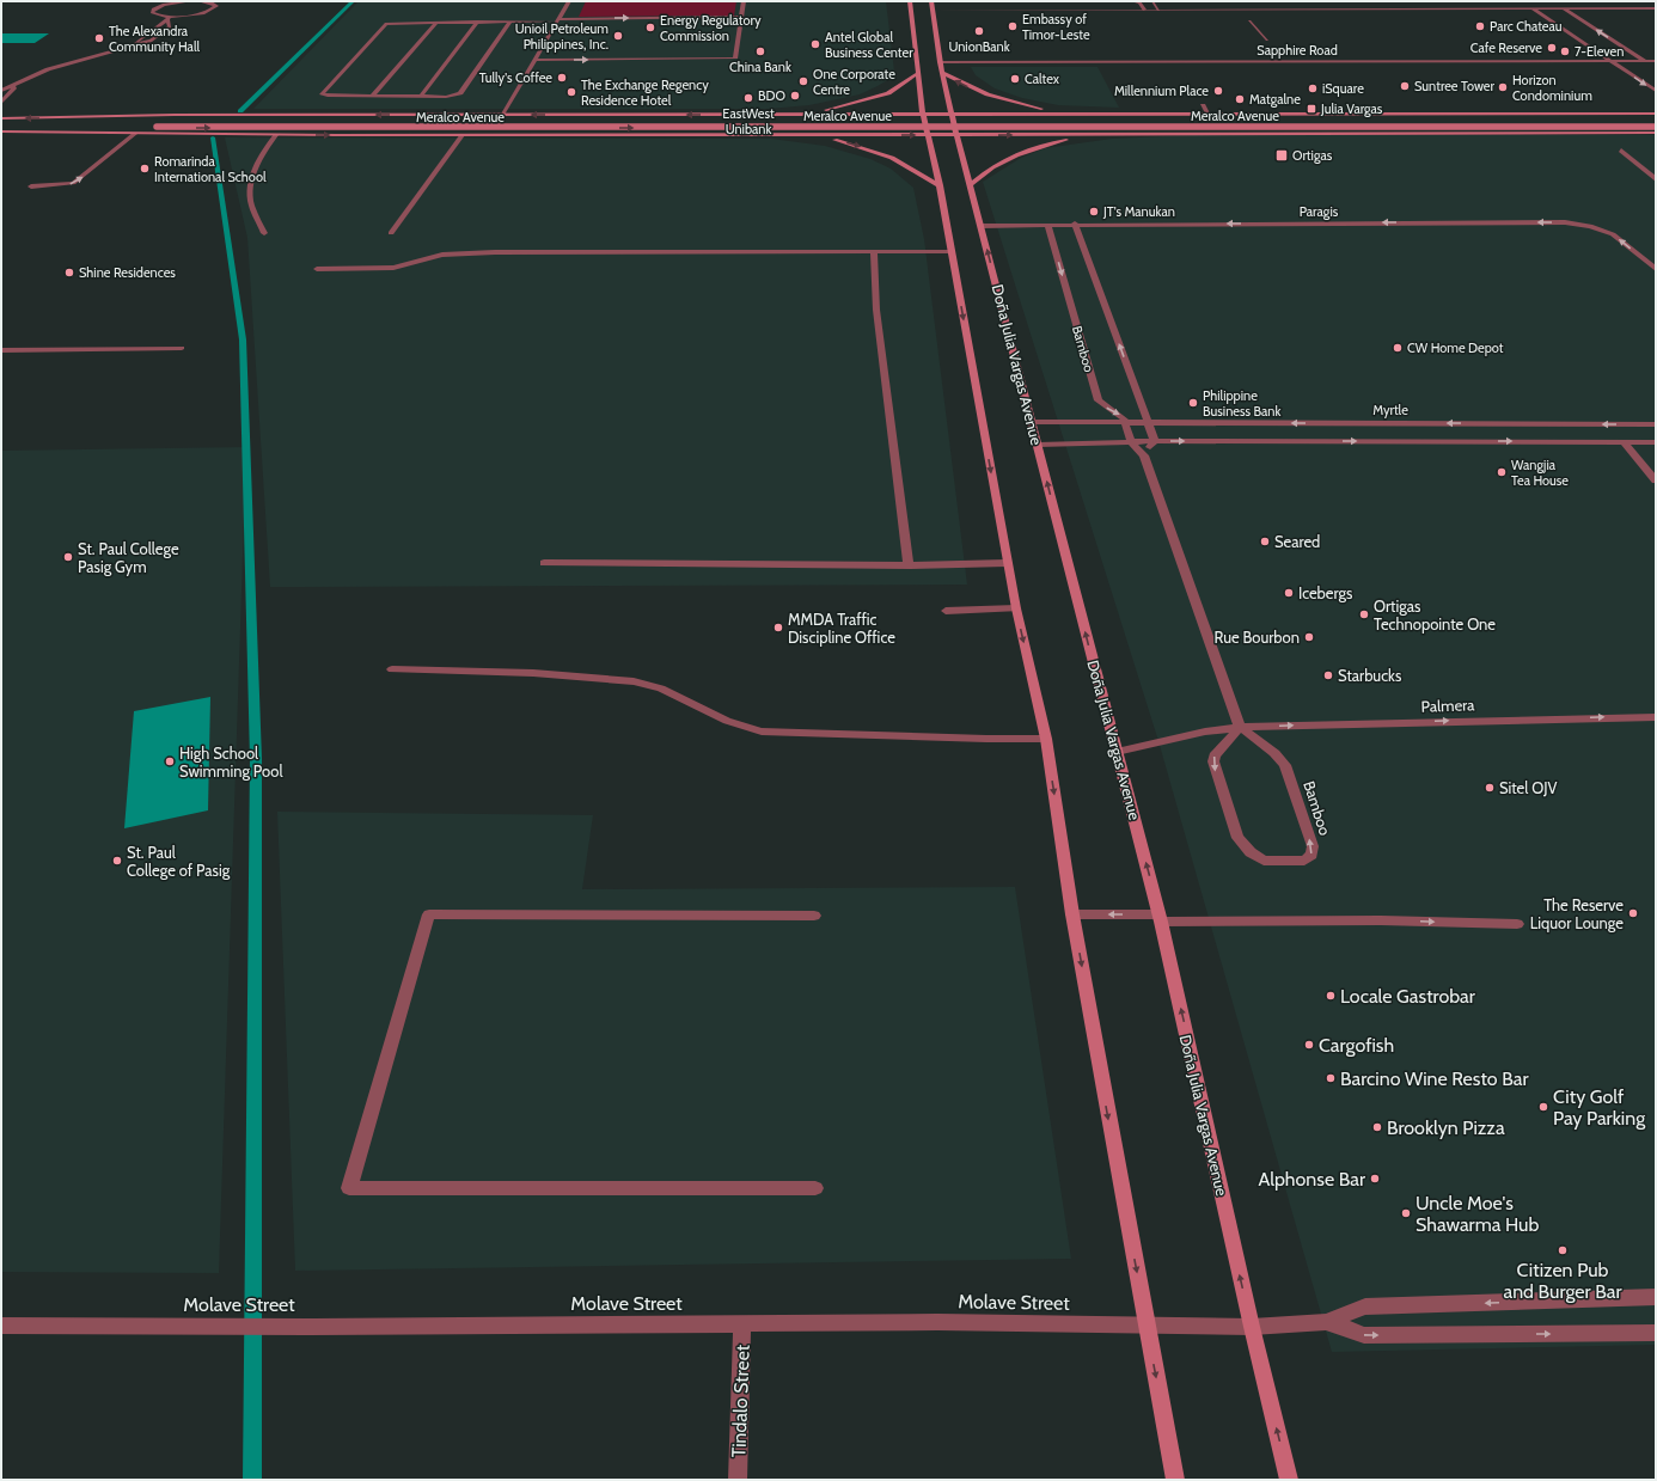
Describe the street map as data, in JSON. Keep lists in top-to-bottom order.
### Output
{
  "streets": {
    "main road": ["Meralco Avenue", "Doña Julia Vargas Avenue"],
    "street": [
      "Sapphire Road",
      "Paragis",
      "Bamboo",
      "Myrtle",
      "Palmera",
      "Molave Street",
      "Tindalo Street"
    ]
  },
  "crossings": [
    ["Sapphire Road", "Doña Julia Vargas Avenue"],
    ["Meralco Avenue", "Doña Julia Vargas Avenue"],
    ["Paragis", "Bamboo"],
    ["Paragis", "Doña Julia Vargas Avenue"],
    ["Bamboo", "Myrtle"],
    ["Bamboo", "Palmera"],
    ["Doña Julia Vargas Avenue", "Myrtle"],
    ["Doña Julia Vargas Avenue", "Palmera"],
    ["Doña Julia Vargas Avenue", "Molave Street"],
    ["Molave Street", "Tindalo Street"]
  ],
  "one_way": ["Paragis", "Palmera"],
  "places": {
    "other": [
      "Embassy of Timor-Leste",
      "Parc Chateau",
      "Energy Regulatory Commission",
      "UnionBank",
      "Unioil Petroleum Philippines, Inc.",
      "The Alexandra Community Hall",
      "Antel Global Business Center",
      "Cafe Reserve",
      "China Bank",
      "7-Eleven",
      "Tully's Coffee",
      "Caltex",
      "One Corporate Centre",
      "Suntree Tower",
      "Horizon Condominium",
      "iSquare",
      "Millennium Place",
      "The Exchange Regency Residence Hotel",
      "BDO",
      "EastWest Unibank",
      "Matgalne",
      "Romarinda International School",
      "JT's Manukan",
      "Shine Residences",
      "CW Home Depot",
      "Philippine Business Bank",
      "Wangjia Tea House",
      "Seared",
      "St. Paul College Pasig Gym",
      "Icebergs",
      "Ortigas Technopointe One",
      "MMDA Traffic Discipline Office",
      "Rue Bourbon",
      "Starbucks",
      "High School Swimming Pool",
      "Sitel OJV",
      "St. Paul College of Pasig",
      "The Reserve Liquor Lounge",
      "Locale Gastrobar",
      "Cargofish",
      "Barcino Wine Resto Bar",
      "City Golf Pay Parking",
      "Brooklyn Pizza",
      "Alphonse Bar",
      "Uncle Moe's Shawarma Hub",
      "Citizen Pub and Burger Bar"
    ],
    "transit": ["Julia Vargas", "Ortigas"]
  }
}
